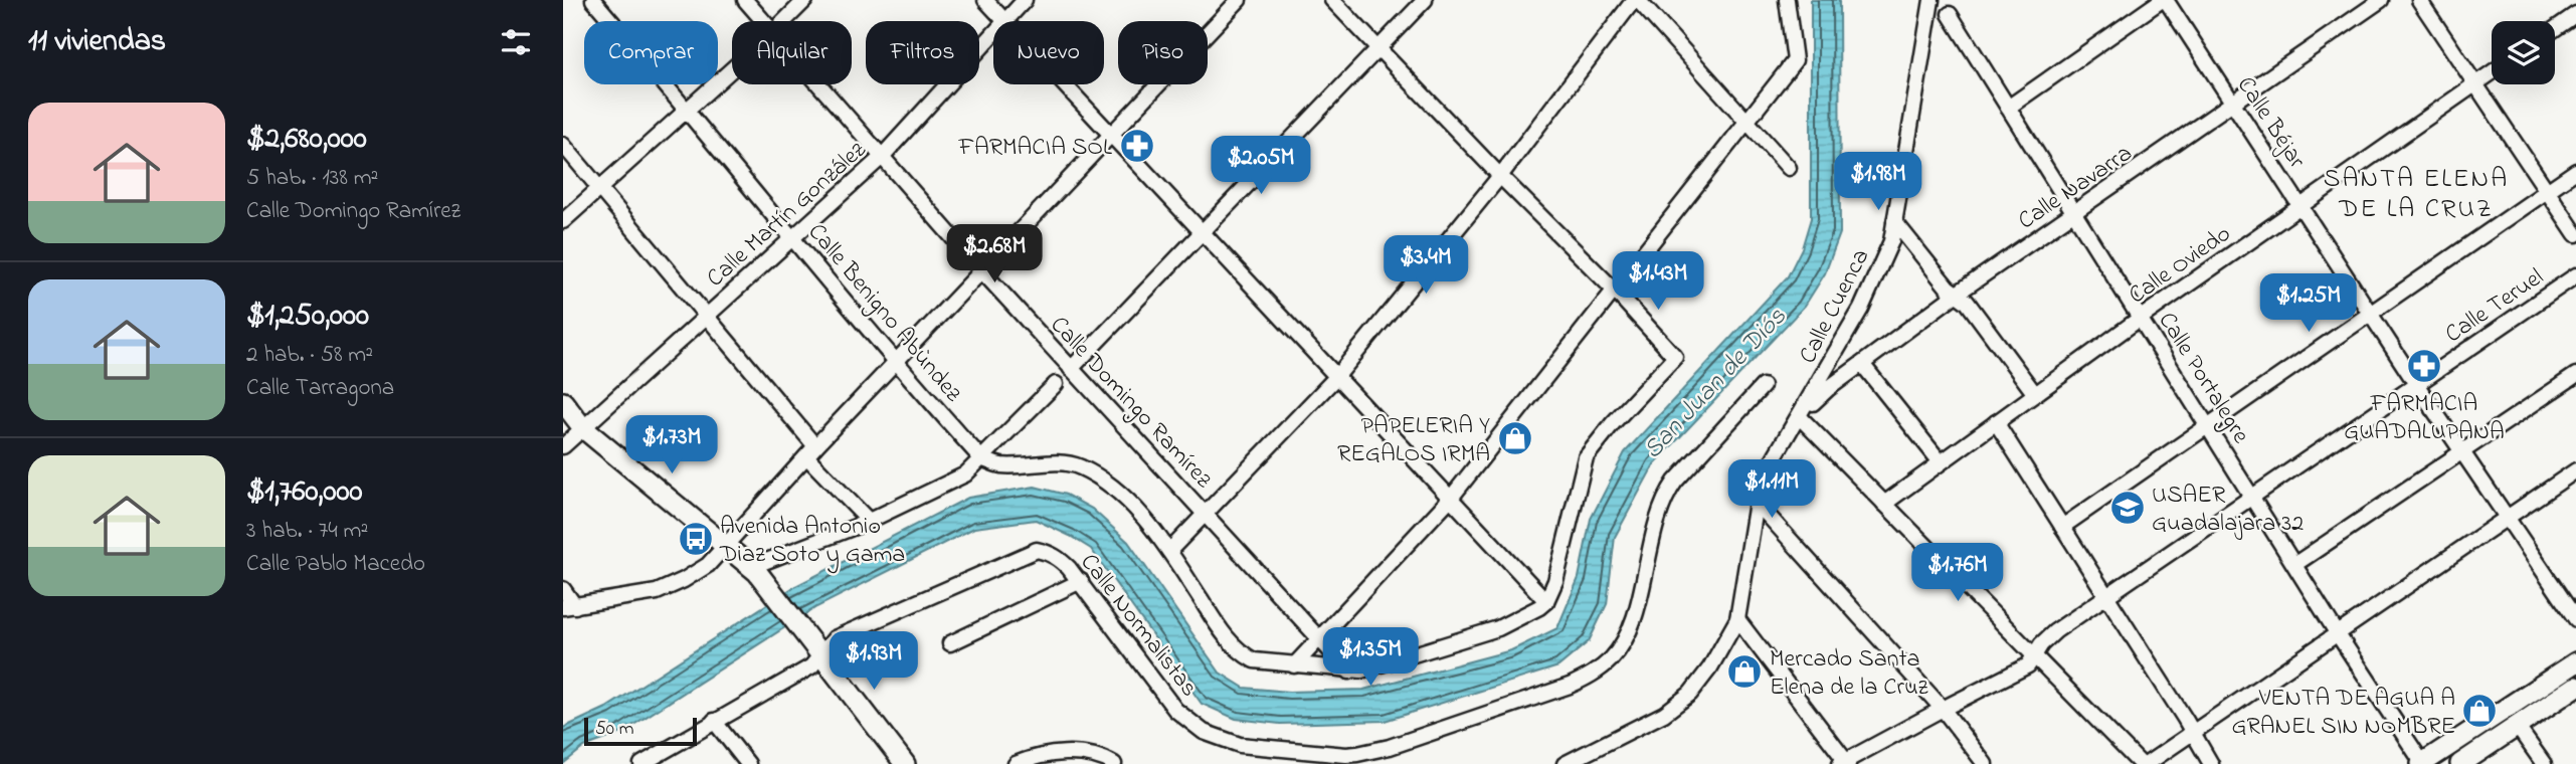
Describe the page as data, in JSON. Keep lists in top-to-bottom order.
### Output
{
  "streets": {
    "street": [
      "Calle Béjar",
      "Calle Navarra",
      "Calle Martín González",
      "Calle Oviedo",
      "Calle Teruel",
      "Calle Cuenca",
      "Calle Benigno Abùndez",
      "Calle Portalegre",
      "Calle Domingo Ramírez",
      "Calle Normalistas"
    ]
  },
  "crossings": [
    ["Calle Béjar", "Calle Navarra"],
    ["Calle Béjar", "Calle Oviedo"],
    ["Calle Béjar", "Calle Teruel"],
    ["Calle Navarra", "Calle Cuenca"],
    ["Calle Navarra", "Calle Portalegre"],
    ["Calle Martín González", "Calle Benigno Abùndez"],
    ["Calle Martín González", "Calle Domingo Ramírez"],
    ["Calle Oviedo", "Calle Portalegre"],
    ["Calle Teruel", "Calle Portalegre"]
  ],
  "districts": ["SANTA ELENA DE LA CRUZ"],
  "water": ["San Juan de Diós"],
  "places": {
    "pharmacy": ["FARMACIA SOL", "FARMACIA GUADALUPANA"],
    "shop": ["PAPELERIA Y REGALOS IRMA", "Mercado Santa Elena de la Cruz", "VENTA DE AGUA A GRANEL SIN NOMBRE"],
    "school or university": ["USAER Guadalajara 32"],
    "bus stop": ["Avenida Antonio Diaz Soto y Gama"]
  },
  "scale_bar": "50 m",
  "page": {
    "heading": "11 viviendas",
    "chip": [
      "Comprar",
      "Alquilar",
      "Filtros",
      "Nuevo",
      "Piso"
    ],
    "list": [
      {
        "name": "$2,680,000",
        "note": "5 hab. · 138 m² · Calle Domingo Ramírez"
      },
      {
        "name": "$1,250,000",
        "note": "2 hab. · 58 m² · Calle Tarragona"
      },
      {
        "name": "$1,760,000",
        "note": "3 hab. · 74 m² · Calle Pablo Macedo"
      }
    ],
    "price": [
      "$2.05M",
      "$1.98M",
      "$2.68M",
      "$3.4M",
      "$1.43M",
      "$1.25M",
      "$1.73M",
      "$1.11M",
      "$1.76M",
      "$1.35M",
      "$1.93M"
    ],
    "scale": "50 m"
  }
}
